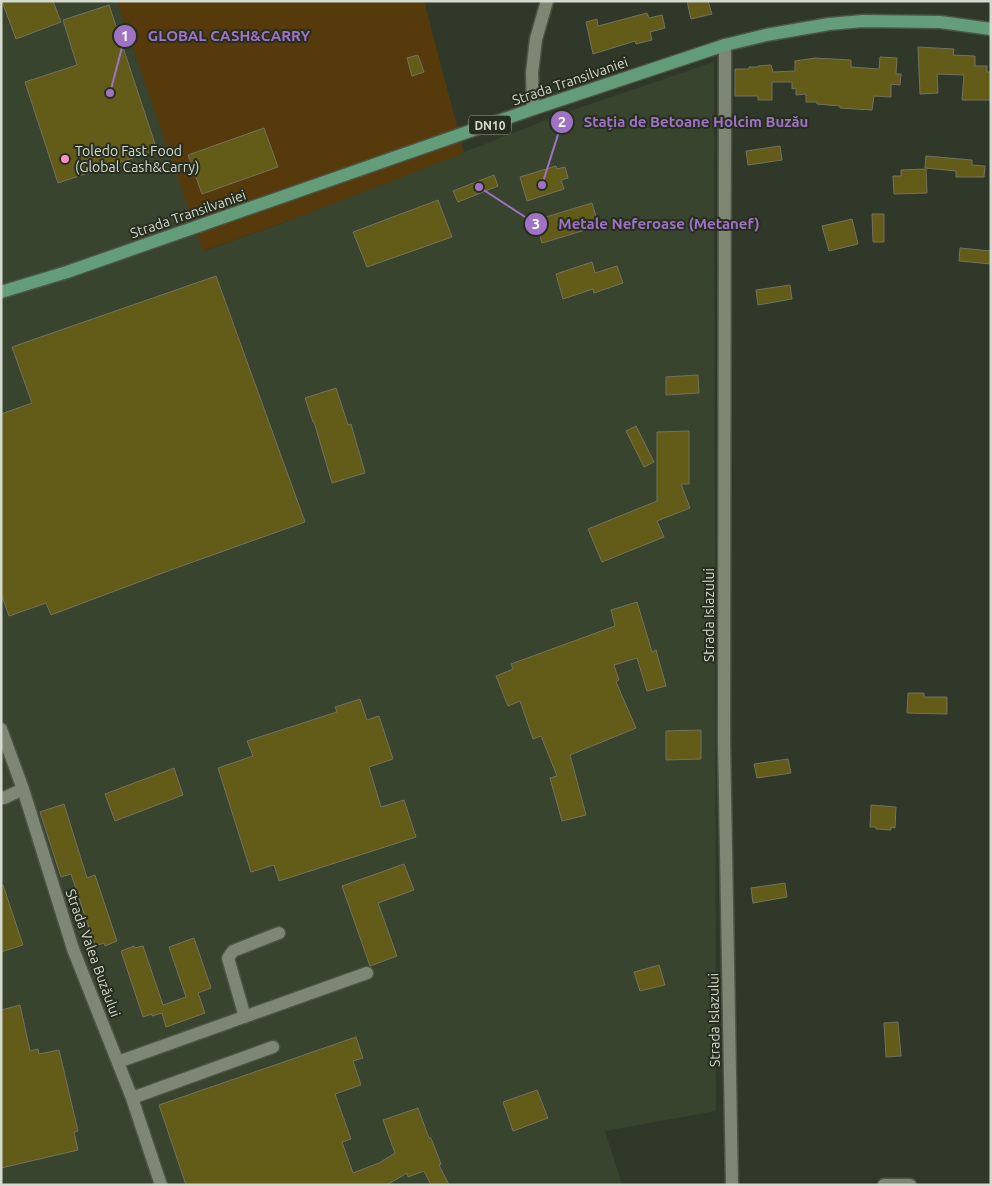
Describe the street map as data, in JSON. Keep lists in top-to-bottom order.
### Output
{
  "streets": {
    "main road": ["Strada Transilvaniei", "DN10"],
    "street": ["Strada Islazului", "Strada Valea Buzăului"]
  },
  "crossings": [
    ["Strada Transilvaniei", "Strada Islazului"]
  ],
  "places": [
    "GLOBAL CASH&CARRY",
    "Toledo Fast Food (Global Cash&Carry)",
    "Stația de Betoane Holcim Buzău",
    "Metale Neferoase (Metanef)"
  ]
}
